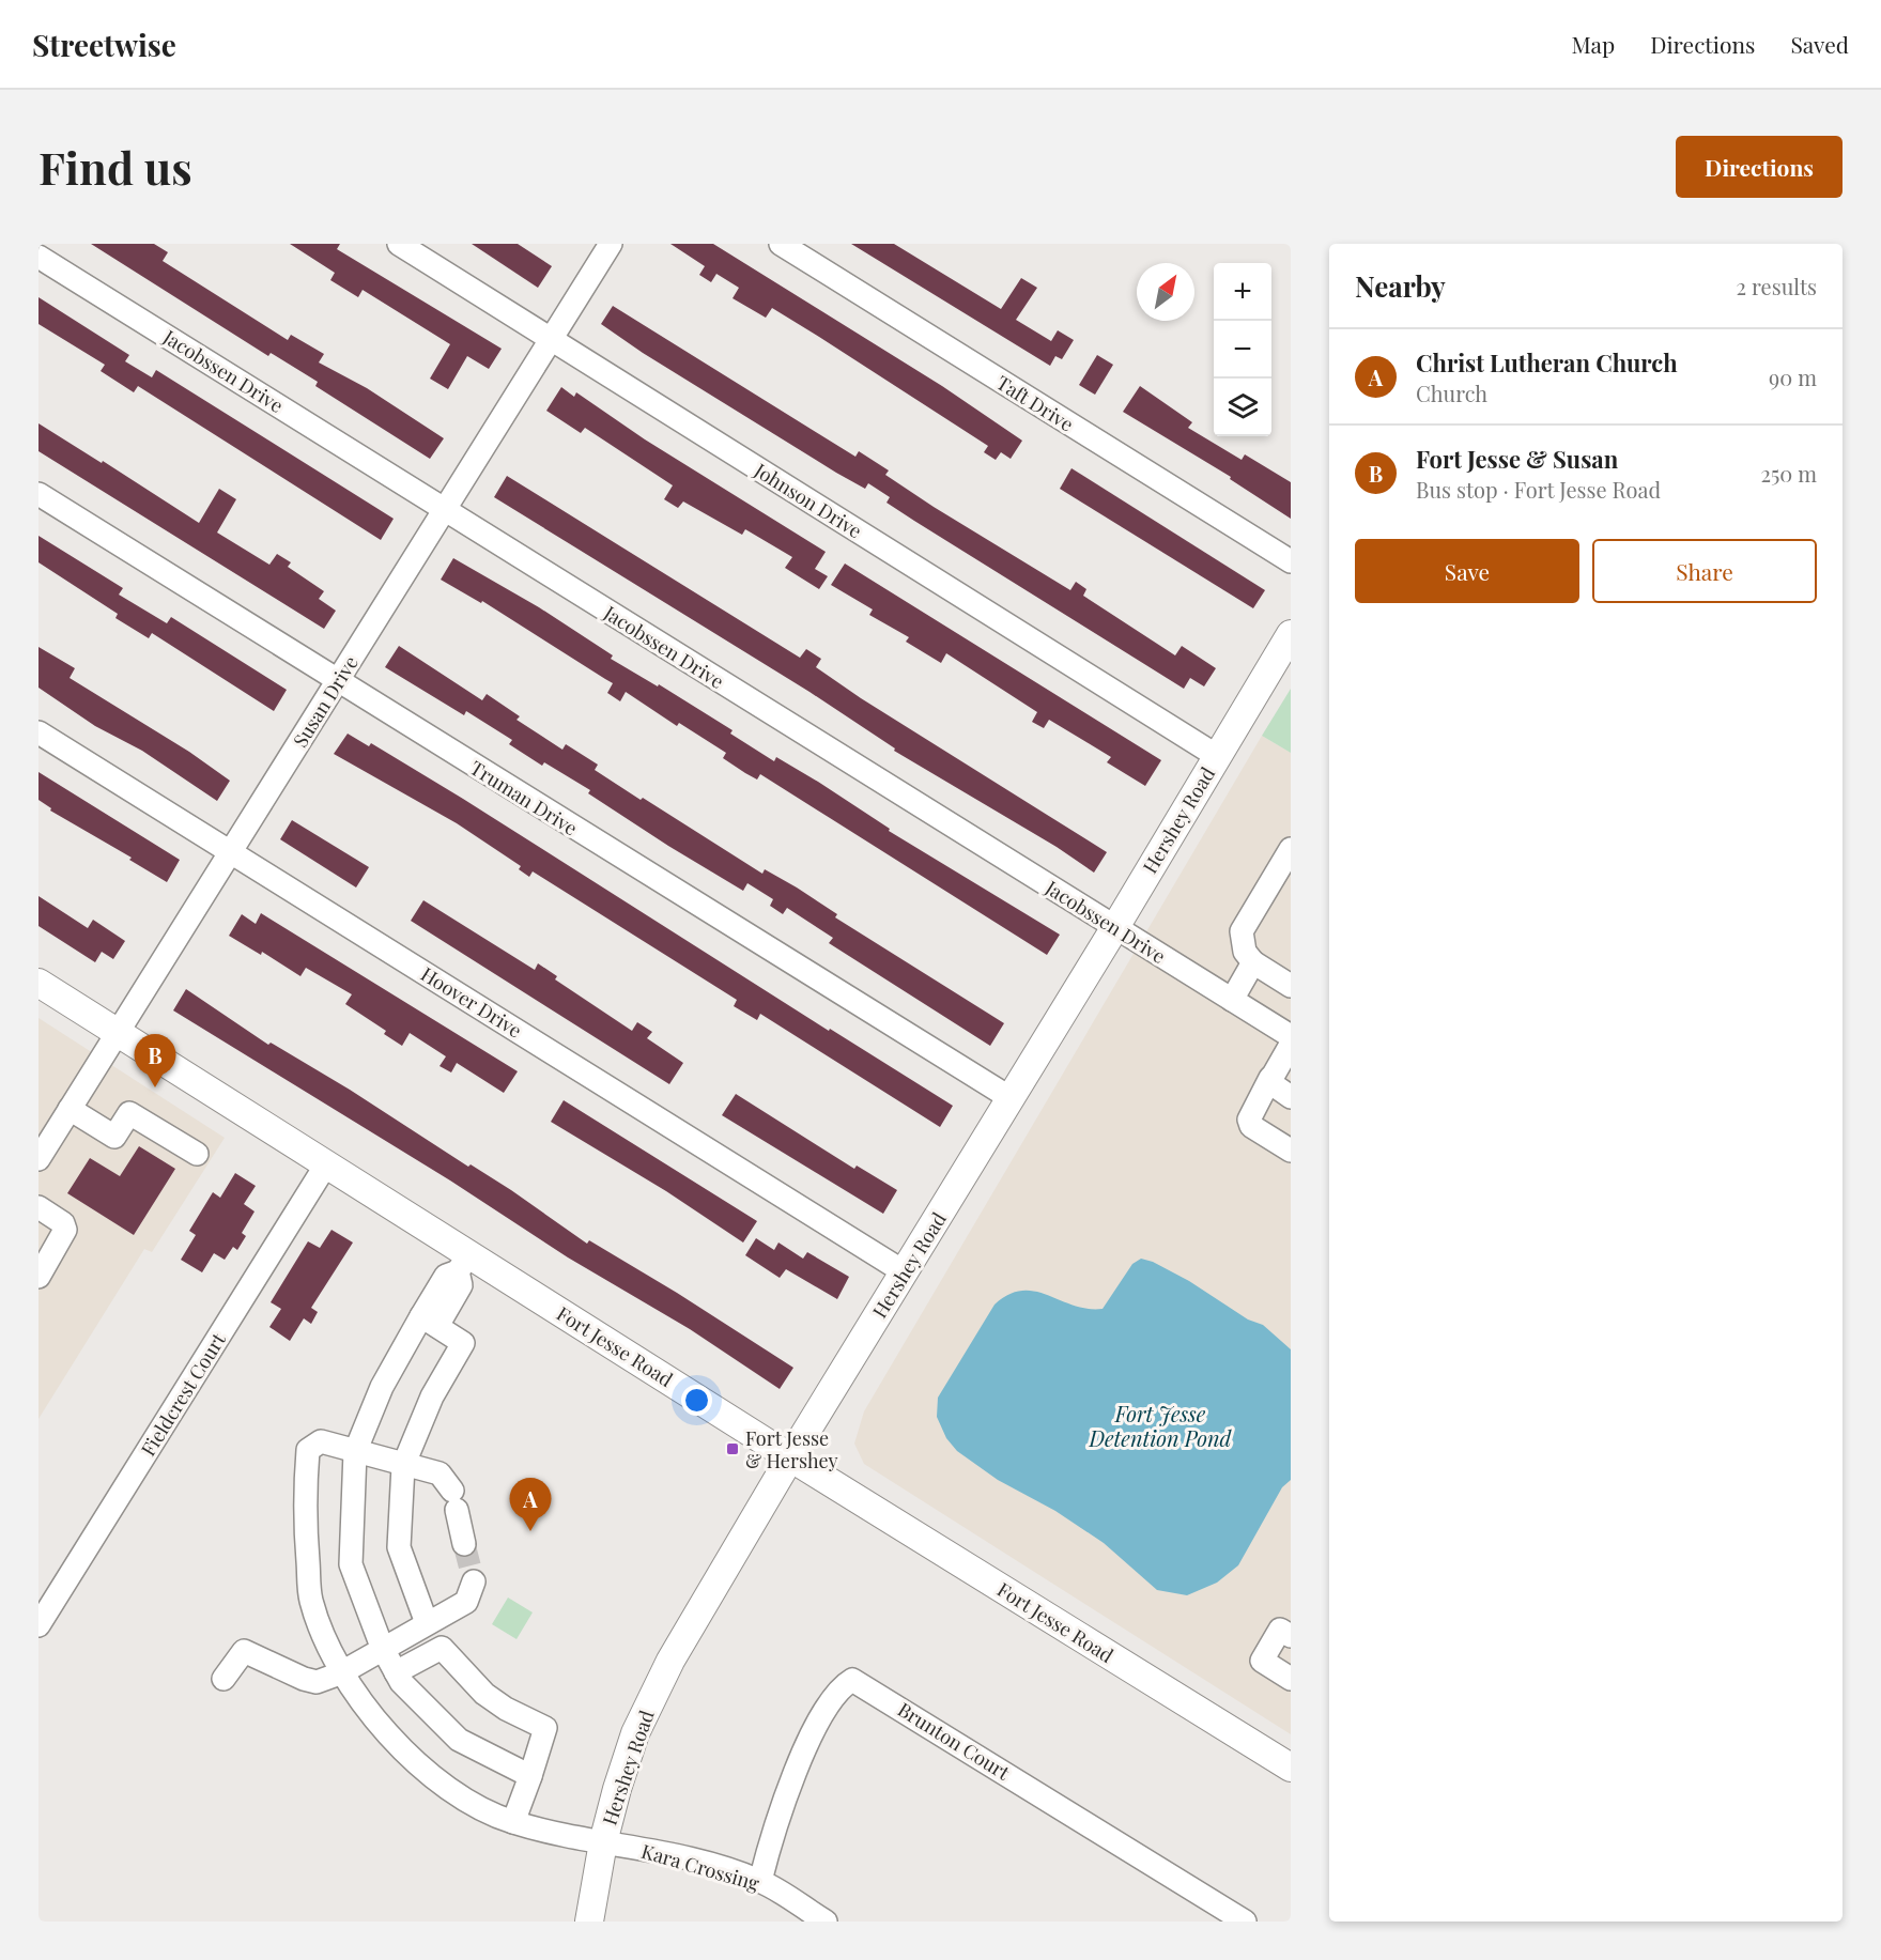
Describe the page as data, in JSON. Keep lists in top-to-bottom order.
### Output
{
  "streets": {
    "main road": ["Hershey Road", "Fort Jesse Road"],
    "street": [
      "Jacobssen Drive",
      "Taft Drive",
      "Johnson Drive",
      "Susan Drive",
      "Truman Drive",
      "Hoover Drive",
      "Fieldcrest Court",
      "Brunton Court",
      "Kara Crossing"
    ]
  },
  "crossings": [
    ["Jacobssen Drive", "Susan Drive"],
    ["Jacobssen Drive", "Hershey Road"],
    ["Johnson Drive", "Susan Drive"],
    ["Johnson Drive", "Hershey Road"],
    ["Susan Drive", "Truman Drive"],
    ["Susan Drive", "Hoover Drive"],
    ["Susan Drive", "Fort Jesse Road"],
    ["Truman Drive", "Hershey Road"],
    ["Hershey Road", "Hoover Drive"],
    ["Hershey Road", "Fort Jesse Road"],
    ["Hershey Road", "Kara Crossing"],
    ["Fort Jesse Road", "Fieldcrest Court"],
    ["Brunton Court", "Kara Crossing"]
  ],
  "water": ["Fort Jesse Detention Pond"],
  "places": {
    "transit": ["Fort Jesse & Hershey"]
  },
  "north": "top right",
  "page": {
    "header": "Streetwise",
    "nav": ["Map", "Directions", "Saved"],
    "buttons": [
      "Directions",
      ["Save", "Share"]
    ],
    "title": "Find us",
    "heading": ["Nearby", "2 results"],
    "map_buttons": ["+", "−"],
    "list": [
      {
        "mark": "A",
        "name": "Christ Lutheran Church",
        "note": "Church",
        "value": "90 m"
      },
      {
        "mark": "B",
        "name": "Fort Jesse & Susan",
        "note": "Bus stop · Fort Jesse Road",
        "value": "250 m"
      }
    ],
    "pins": ["B", "A"]
  }
}
